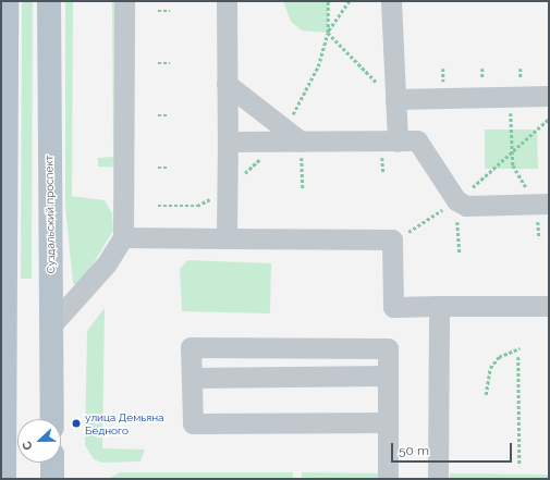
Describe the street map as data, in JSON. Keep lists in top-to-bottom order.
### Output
{
  "streets": {
    "main road": ["Суздальский проспект"]
  },
  "places": ["улица Демьяна Бедного"],
  "scale_bar": "50 m",
  "north": "left"
}
